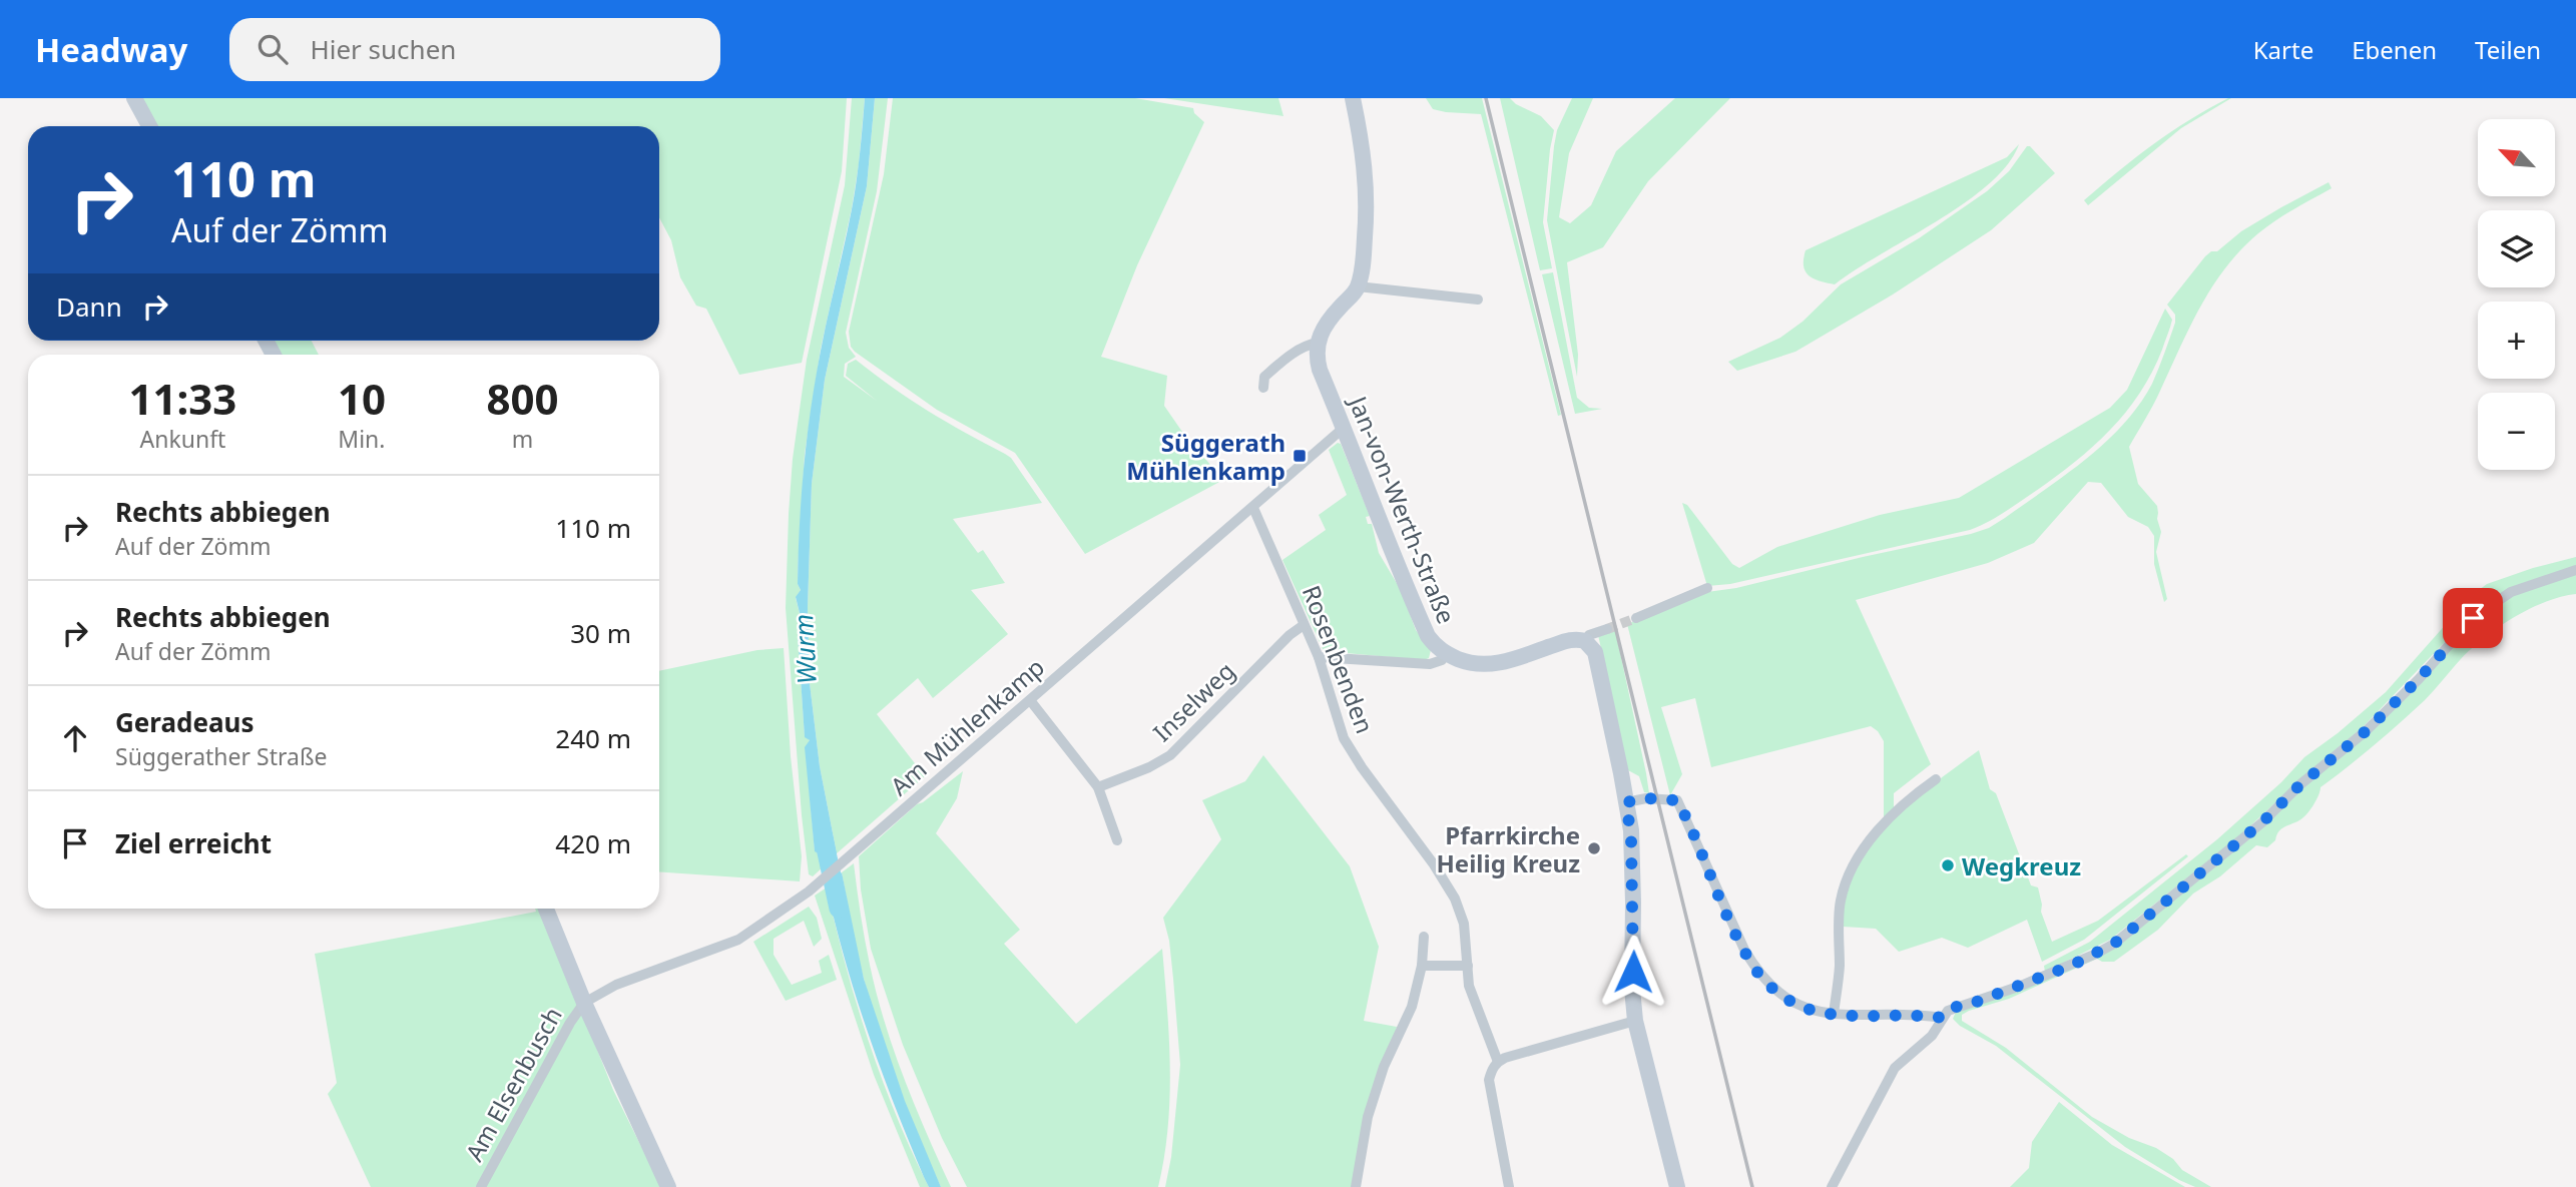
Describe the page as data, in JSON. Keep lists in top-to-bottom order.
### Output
{
  "streets": {
    "main road": ["Jan-von-Werth-Straße"],
    "street": [
      "Rosenbenden",
      "Inselweg",
      "Am Mühlenkamp",
      "Am Elsenbusch"
    ]
  },
  "crossings": [
    ["Jan-von-Werth-Straße", "Am Mühlenkamp"],
    ["Rosenbenden", "Inselweg"],
    ["Rosenbenden", "Am Mühlenkamp"],
    ["Am Mühlenkamp", "Am Elsenbusch"]
  ],
  "water": ["Wurm"],
  "places": {
    "transit": ["Süggerath Mühlenkamp"],
    "other": ["Pfarrkirche Heilig Kreuz", "Wegkreuz"]
  },
  "north": "top left",
  "page": {
    "header": "Headway",
    "search": "Hier suchen",
    "nav": ["Karte", "Ebenen", "Teilen"],
    "map_buttons": ["+", "−"],
    "turn": ["110 m", "Auf der Zömm"],
    "then": "Dann",
    "eta": [
      "11:33",
      "Ankunft",
      "10",
      "Min.",
      "800",
      "m"
    ],
    "list": [
      {
        "name": "Rechts abbiegen",
        "note": "Auf der Zömm",
        "value": "110 m"
      },
      {
        "name": "Rechts abbiegen",
        "note": "Auf der Zömm",
        "value": "30 m"
      },
      {
        "name": "Geradeaus",
        "note": "Süggerather Straße",
        "value": "240 m"
      },
      {
        "name": "Ziel erreicht",
        "value": "420 m"
      }
    ]
  }
}
